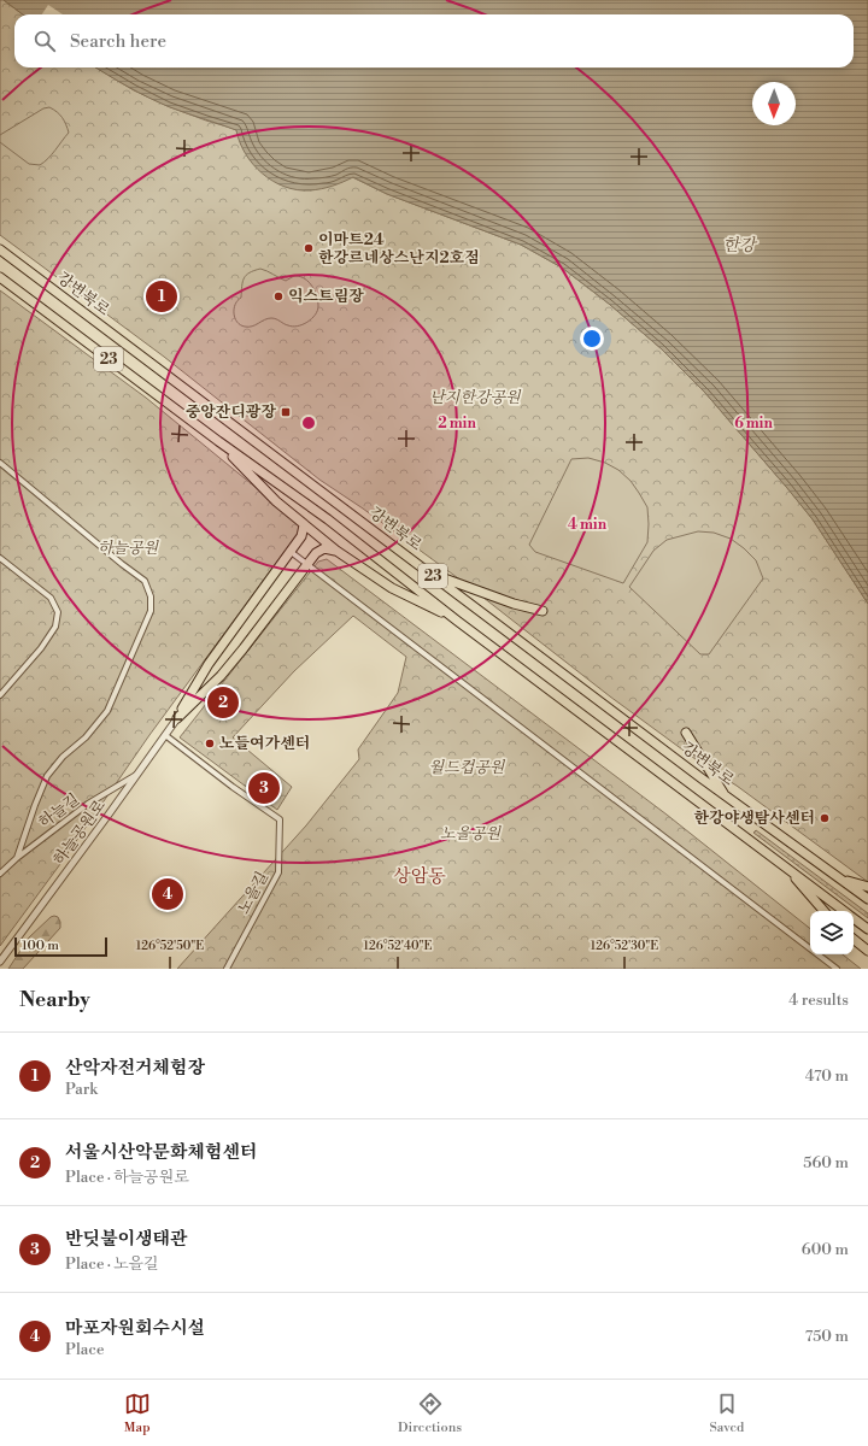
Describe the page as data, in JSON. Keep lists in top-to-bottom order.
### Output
{
  "streets": {
    "highway": ["강변북로", "23"],
    "street": ["하늘길", "하늘공원로", "노을길"]
  },
  "crossings": [
    ["하늘길", "하늘공원로"],
    ["하늘공원로", "노을길"]
  ],
  "districts": ["상암동"],
  "water": ["한강"],
  "parks": [
    "난지한강공원",
    "하늘공원",
    "월드컵공원",
    "노을공원"
  ],
  "places": {
    "other": [
      "이마트24 한강르네상스난지2호점",
      "익스트림장",
      "노들여가센터",
      "한강야생탐사센터"
    ],
    "transit": ["중앙잔디광장"]
  },
  "scale_bar": "100 m",
  "north": "bottom",
  "page": {
    "search": "Search here",
    "pins": [
      "1",
      "2",
      "3",
      "4"
    ],
    "scale": "100 m",
    "heading": ["Nearby", "4 results"],
    "list": [
      {
        "mark": "1",
        "name": "산악자전거체험장",
        "note": "Park",
        "value": "470 m"
      },
      {
        "mark": "2",
        "name": "서울시산악문화체험센터",
        "note": "Place · 하늘공원로",
        "value": "560 m"
      },
      {
        "mark": "3",
        "name": "반딧불이생태관",
        "note": "Place · 노을길",
        "value": "600 m"
      },
      {
        "mark": "4",
        "name": "마포자원회수시설",
        "note": "Place",
        "value": "750 m"
      }
    ],
    "nav": ["Map", "Directions", "Saved"]
  },
  "coordinates": ["126°52'50\"E", "126°52'40\"E", "126°52'30\"E"],
  "rings": ["2 min", "6 min", "4 min"]
}
